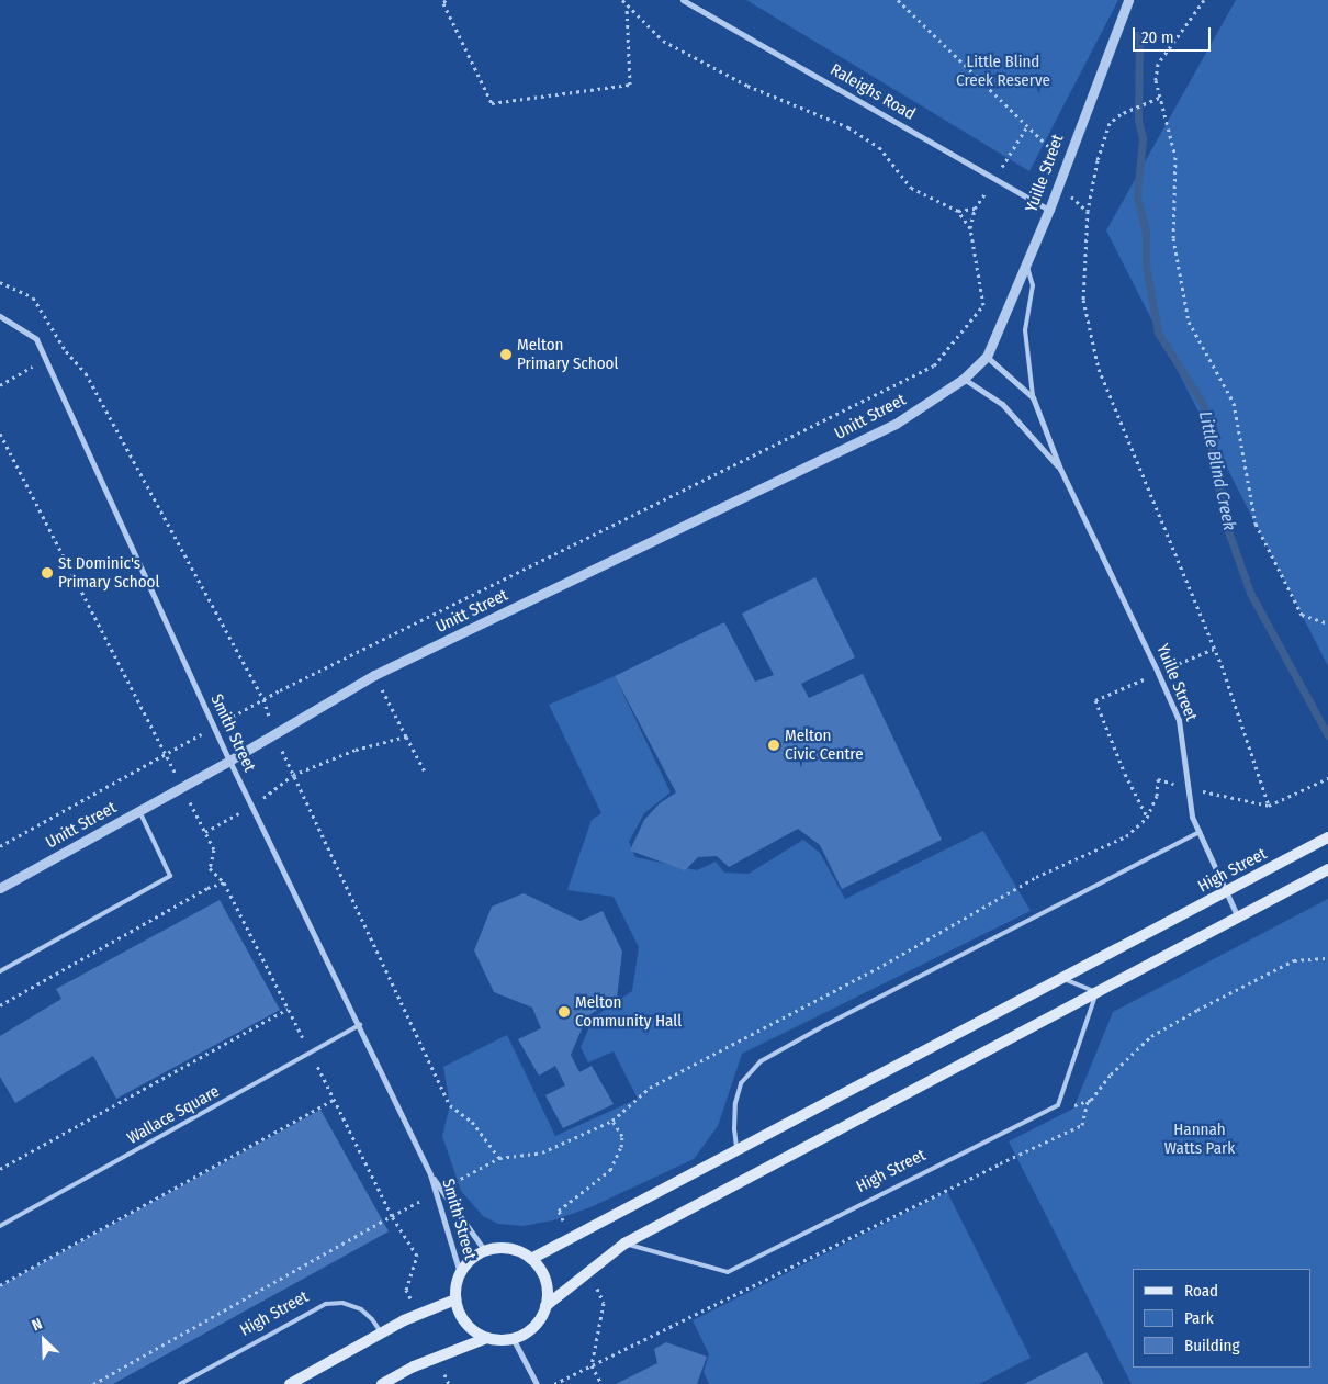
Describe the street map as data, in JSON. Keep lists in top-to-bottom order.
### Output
{
  "streets": {
    "main road": ["High Street"],
    "street": [
      "Raleighs Road",
      "Yuille Street",
      "Unitt Street",
      "Smith Street"
    ],
    "lane": ["Wallace Square"]
  },
  "crossings": [
    ["Raleighs Road", "Yuille Street"],
    ["Yuille Street", "Unitt Street"],
    ["Yuille Street", "High Street"],
    ["Unitt Street", "Smith Street"],
    ["Smith Street", "High Street"],
    ["Smith Street", "Wallace Square"]
  ],
  "water": ["Little Blind Creek"],
  "parks": ["Little Blind Creek Reserve", "Hannah Watts Park"],
  "places": [
    "Melton Primary School",
    "St Dominic's Primary School",
    "Melton Civic Centre",
    "Melton Community Hall"
  ],
  "legend": ["Road", "Park", "Building"],
  "scale_bar": "20 m",
  "north": "top left"
}
